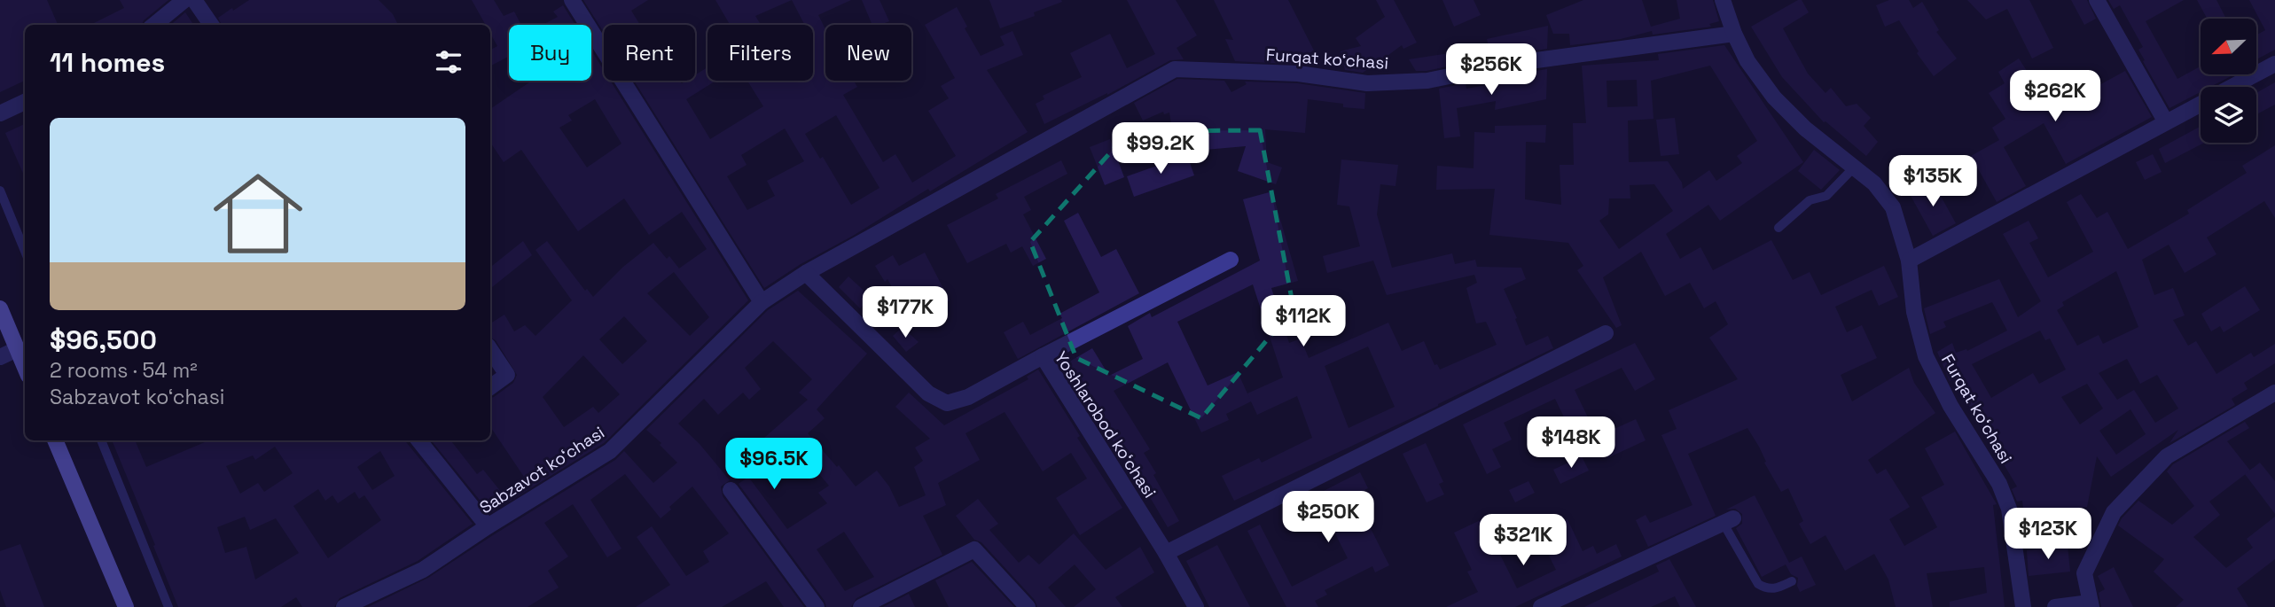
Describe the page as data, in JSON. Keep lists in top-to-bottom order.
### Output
{
  "streets": {
    "street": ["Furqat koʻchasi", "Yoshlarobod koʻchasi", "Sabzavot koʻchasi"]
  },
  "crossings": [
    ["Furqat koʻchasi", "Yoshlarobod koʻchasi"]
  ],
  "north": "bottom left",
  "page": {
    "chip": [
      "Buy",
      "Rent",
      "Filters",
      "New"
    ],
    "heading": "11 homes",
    "price": [
      "$256K",
      "$262K",
      "$99.2K",
      "$135K",
      "$177K",
      "$112K",
      "$148K",
      "$96.5K",
      "$250K",
      "$123K",
      "$321K"
    ],
    "list": [
      {
        "name": "$96,500",
        "note": "2 rooms · 54 m² · Sabzavot koʻchasi"
      }
    ]
  }
}
